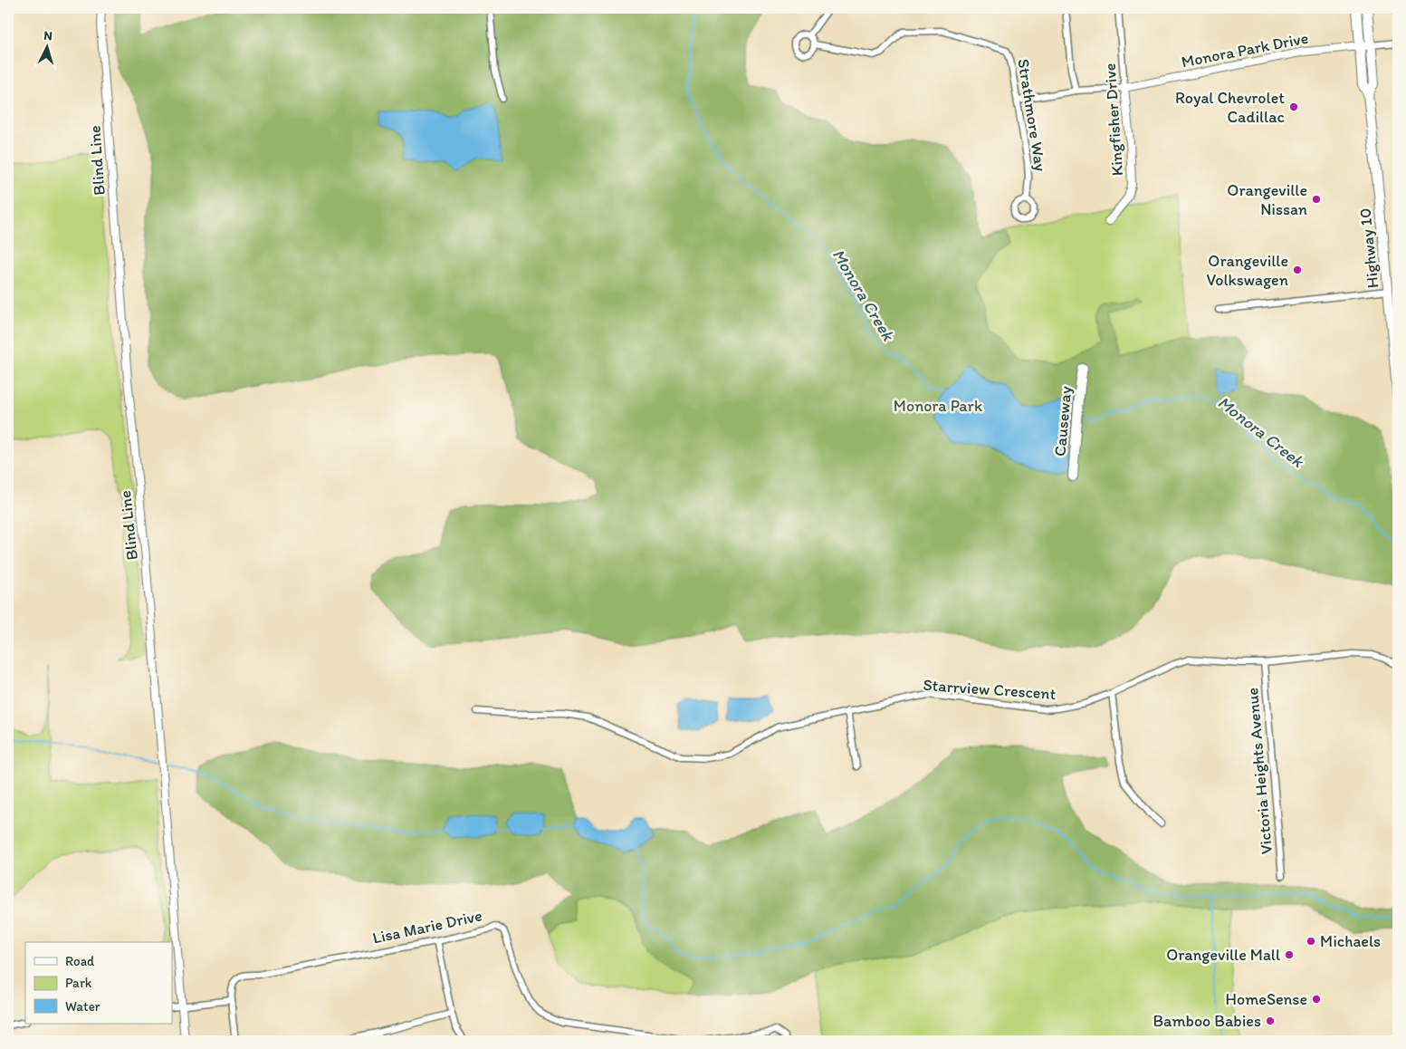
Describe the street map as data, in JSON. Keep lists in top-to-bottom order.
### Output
{
  "streets": {
    "highway": ["Highway 10", "Causeway"],
    "street": [
      "Monora Park Drive",
      "Strathmore Way",
      "Kingfisher Drive",
      "Blind Line",
      "Starrview Crescent",
      "Victoria Heights Avenue",
      "Lisa Marie Drive"
    ]
  },
  "crossings": [
    ["Monora Park Drive", "Kingfisher Drive"],
    ["Monora Park Drive", "Highway 10"],
    ["Starrview Crescent", "Victoria Heights Avenue"]
  ],
  "water": ["Monora Creek"],
  "parks": ["Monora Park"],
  "places": [
    "Royal Chevrolet Cadillac",
    "Orangeville Nissan",
    "Orangeville Volkswagen",
    "Michaels",
    "Orangeville Mall",
    "HomeSense",
    "Bamboo Babies"
  ],
  "legend": ["Road", "Park", "Water"],
  "north": "top"
}
